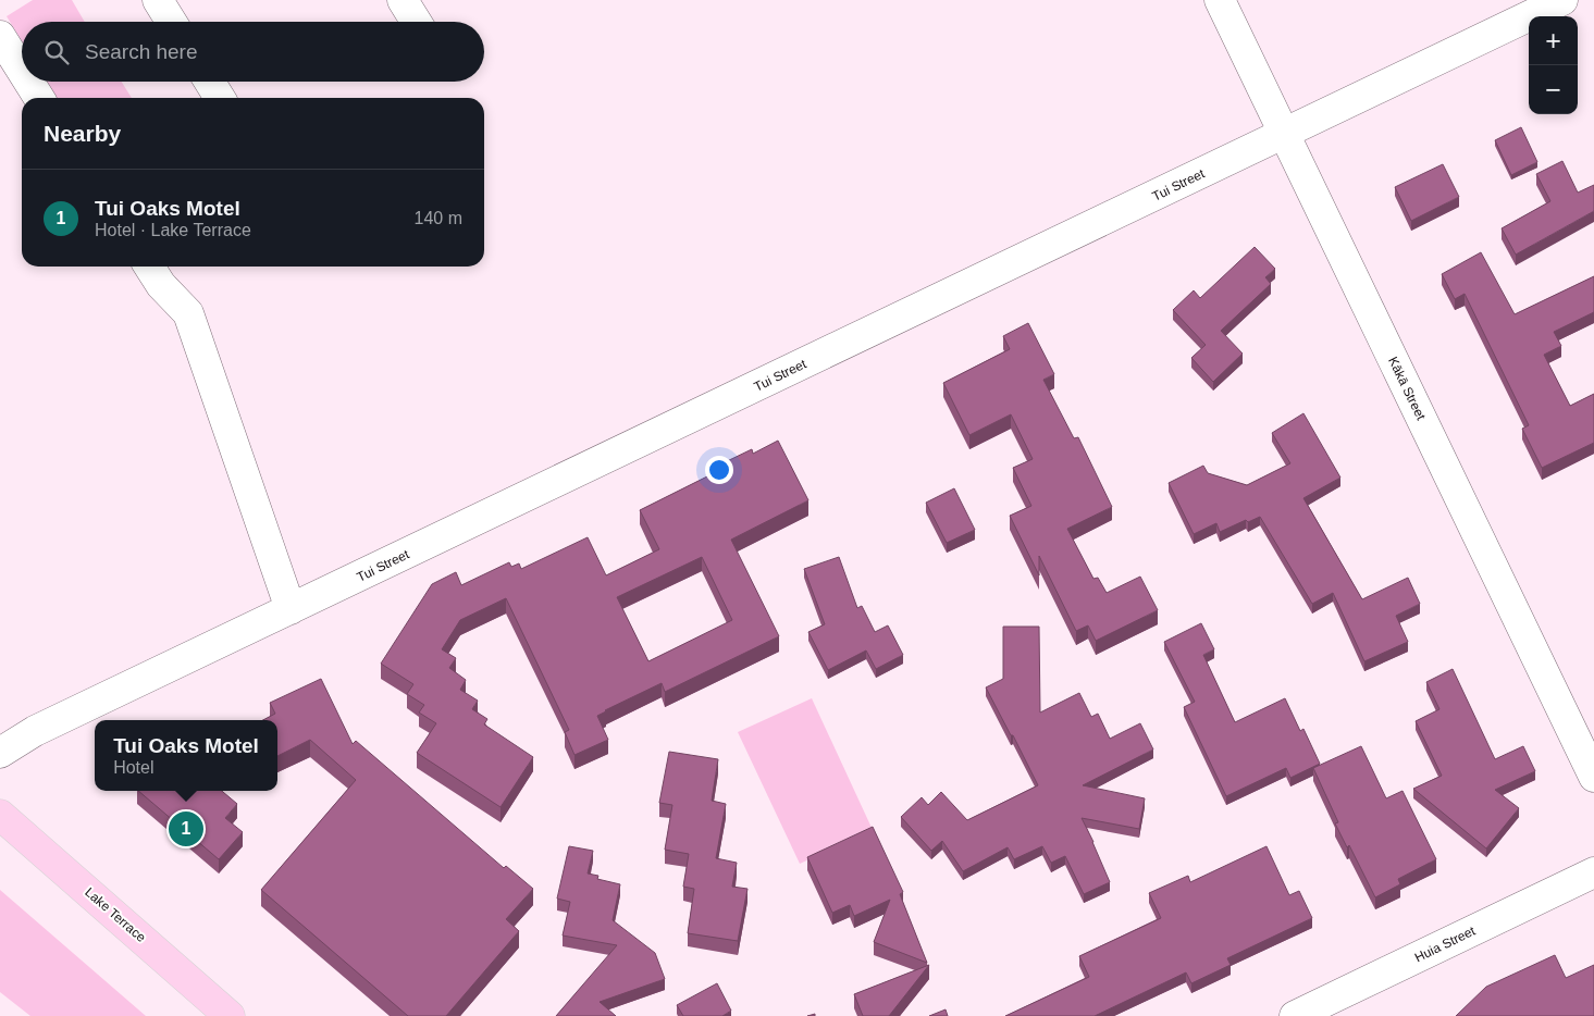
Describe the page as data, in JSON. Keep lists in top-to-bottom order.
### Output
{
  "streets": {
    "main road": ["Lake Terrace"],
    "street": ["Tui Street", "Kākā Street", "Huia Street"]
  },
  "crossings": [
    ["Tui Street", "Kākā Street"]
  ],
  "page": {
    "map_buttons": ["+", "−"],
    "search": "Search here",
    "heading": "Nearby",
    "list": [
      {
        "mark": "1",
        "name": "Tui Oaks Motel",
        "note": "Hotel · Lake Terrace",
        "value": "140 m"
      }
    ],
    "popup": ["Tui Oaks Motel", "Hotel"],
    "pins": "1"
  }
}
